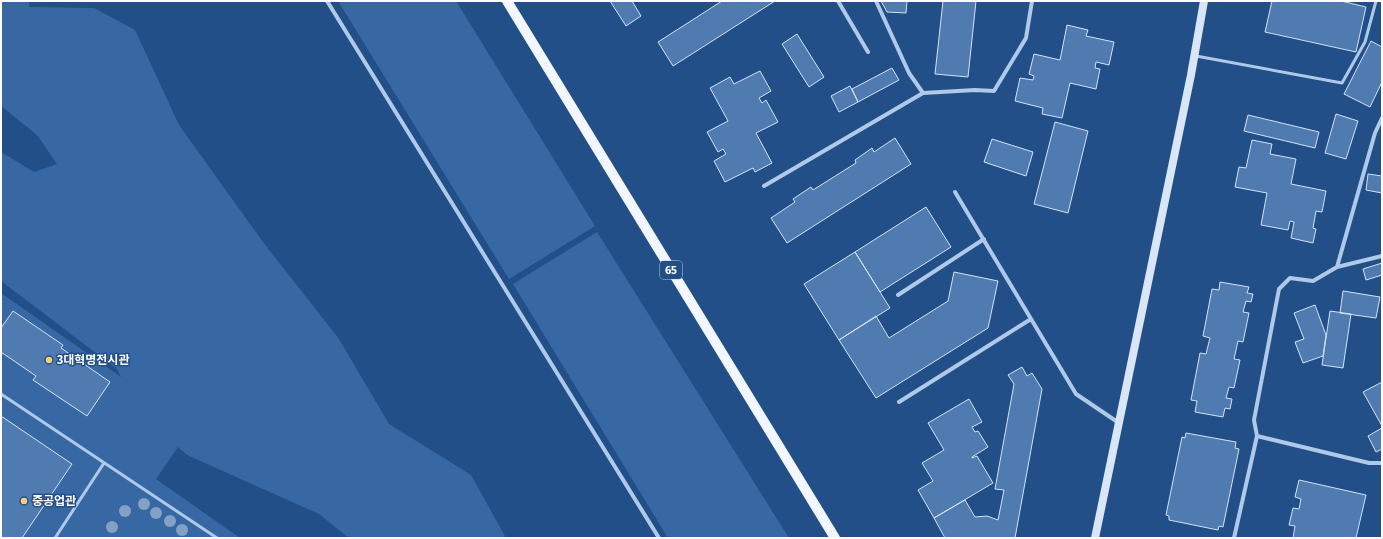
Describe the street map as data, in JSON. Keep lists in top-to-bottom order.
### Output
{
  "streets": {
    "main road": ["65"]
  },
  "places": ["3대혁명전시관", "중공업관"]
}
